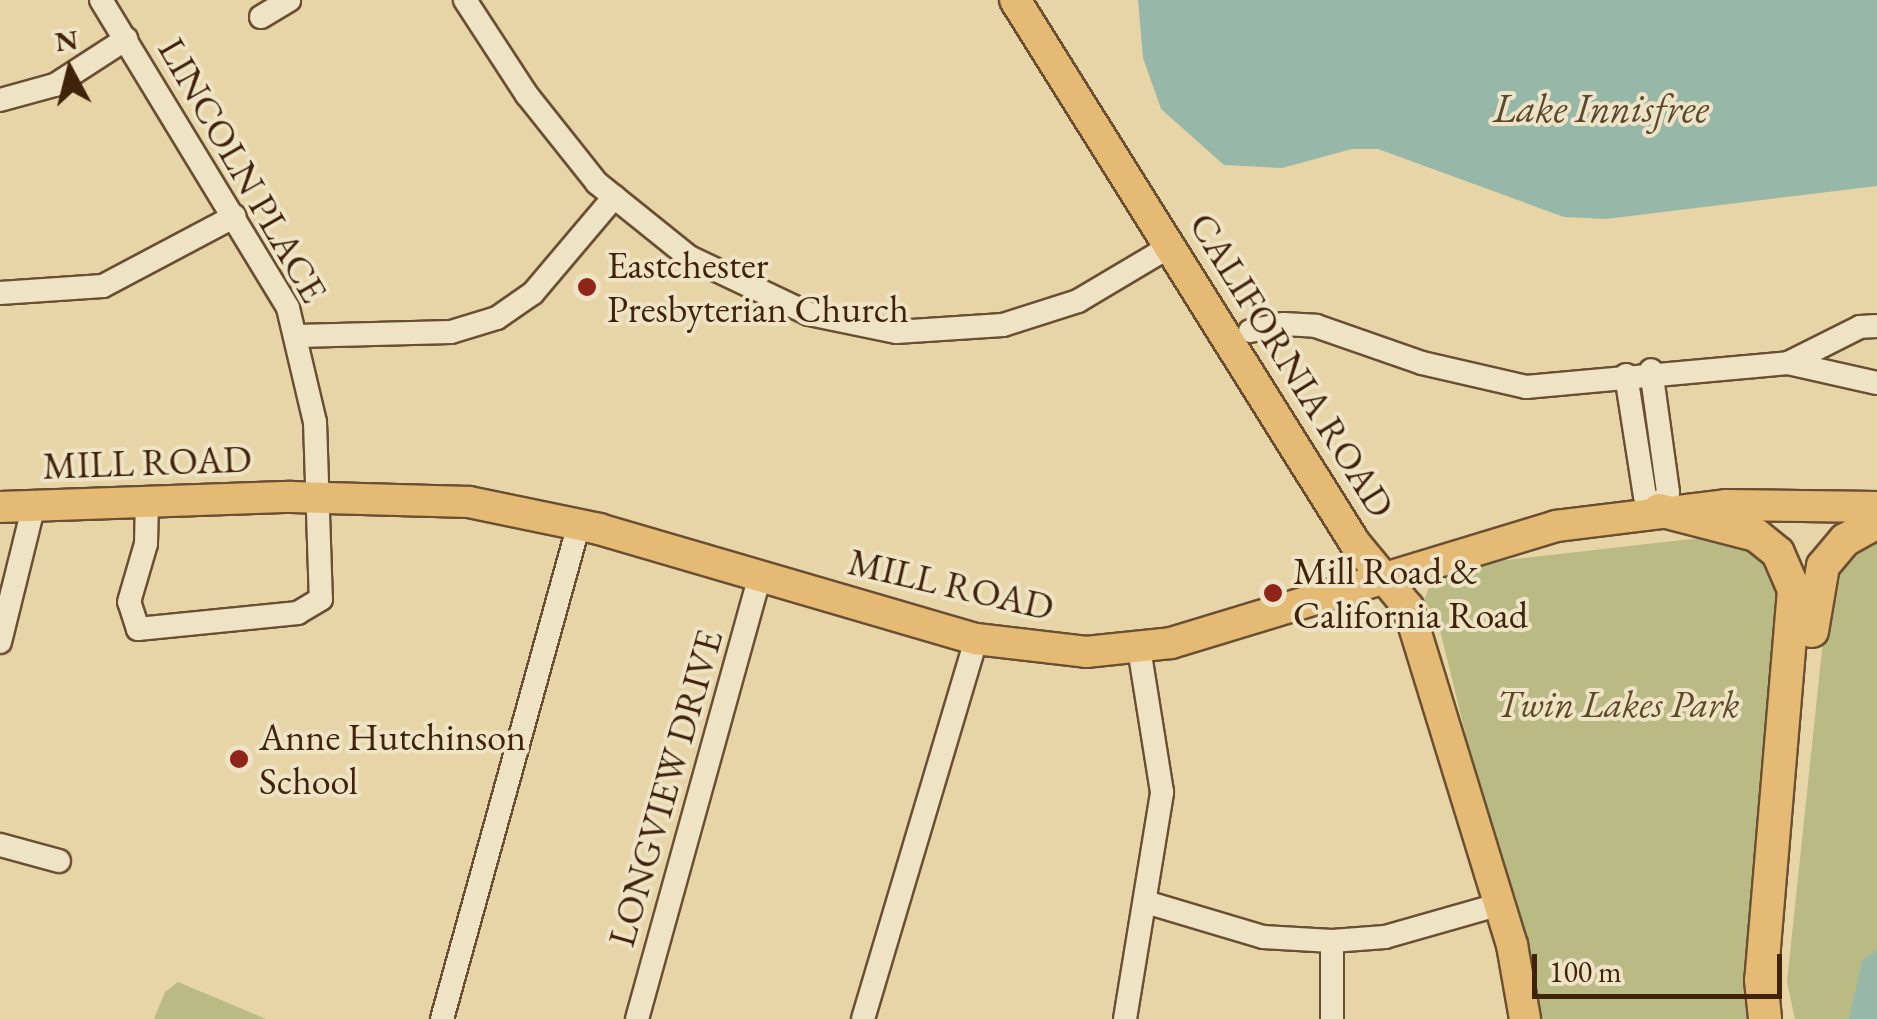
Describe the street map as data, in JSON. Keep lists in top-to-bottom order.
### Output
{
  "streets": {
    "main road": ["CALIFORNIA ROAD", "MILL ROAD"],
    "street": ["LINCOLN PLACE", "LONGVIEW DRIVE"]
  },
  "crossings": [
    ["LINCOLN PLACE", "MILL ROAD"],
    ["CALIFORNIA ROAD", "MILL ROAD"],
    ["MILL ROAD", "LONGVIEW DRIVE"]
  ],
  "water": ["Lake Innisfree"],
  "parks": ["Twin Lakes Park"],
  "places": ["Eastchester Presbyterian Church", "Mill Road & California Road", "Anne Hutchinson School"],
  "scale_bar": "100 m",
  "north": "top"
}
